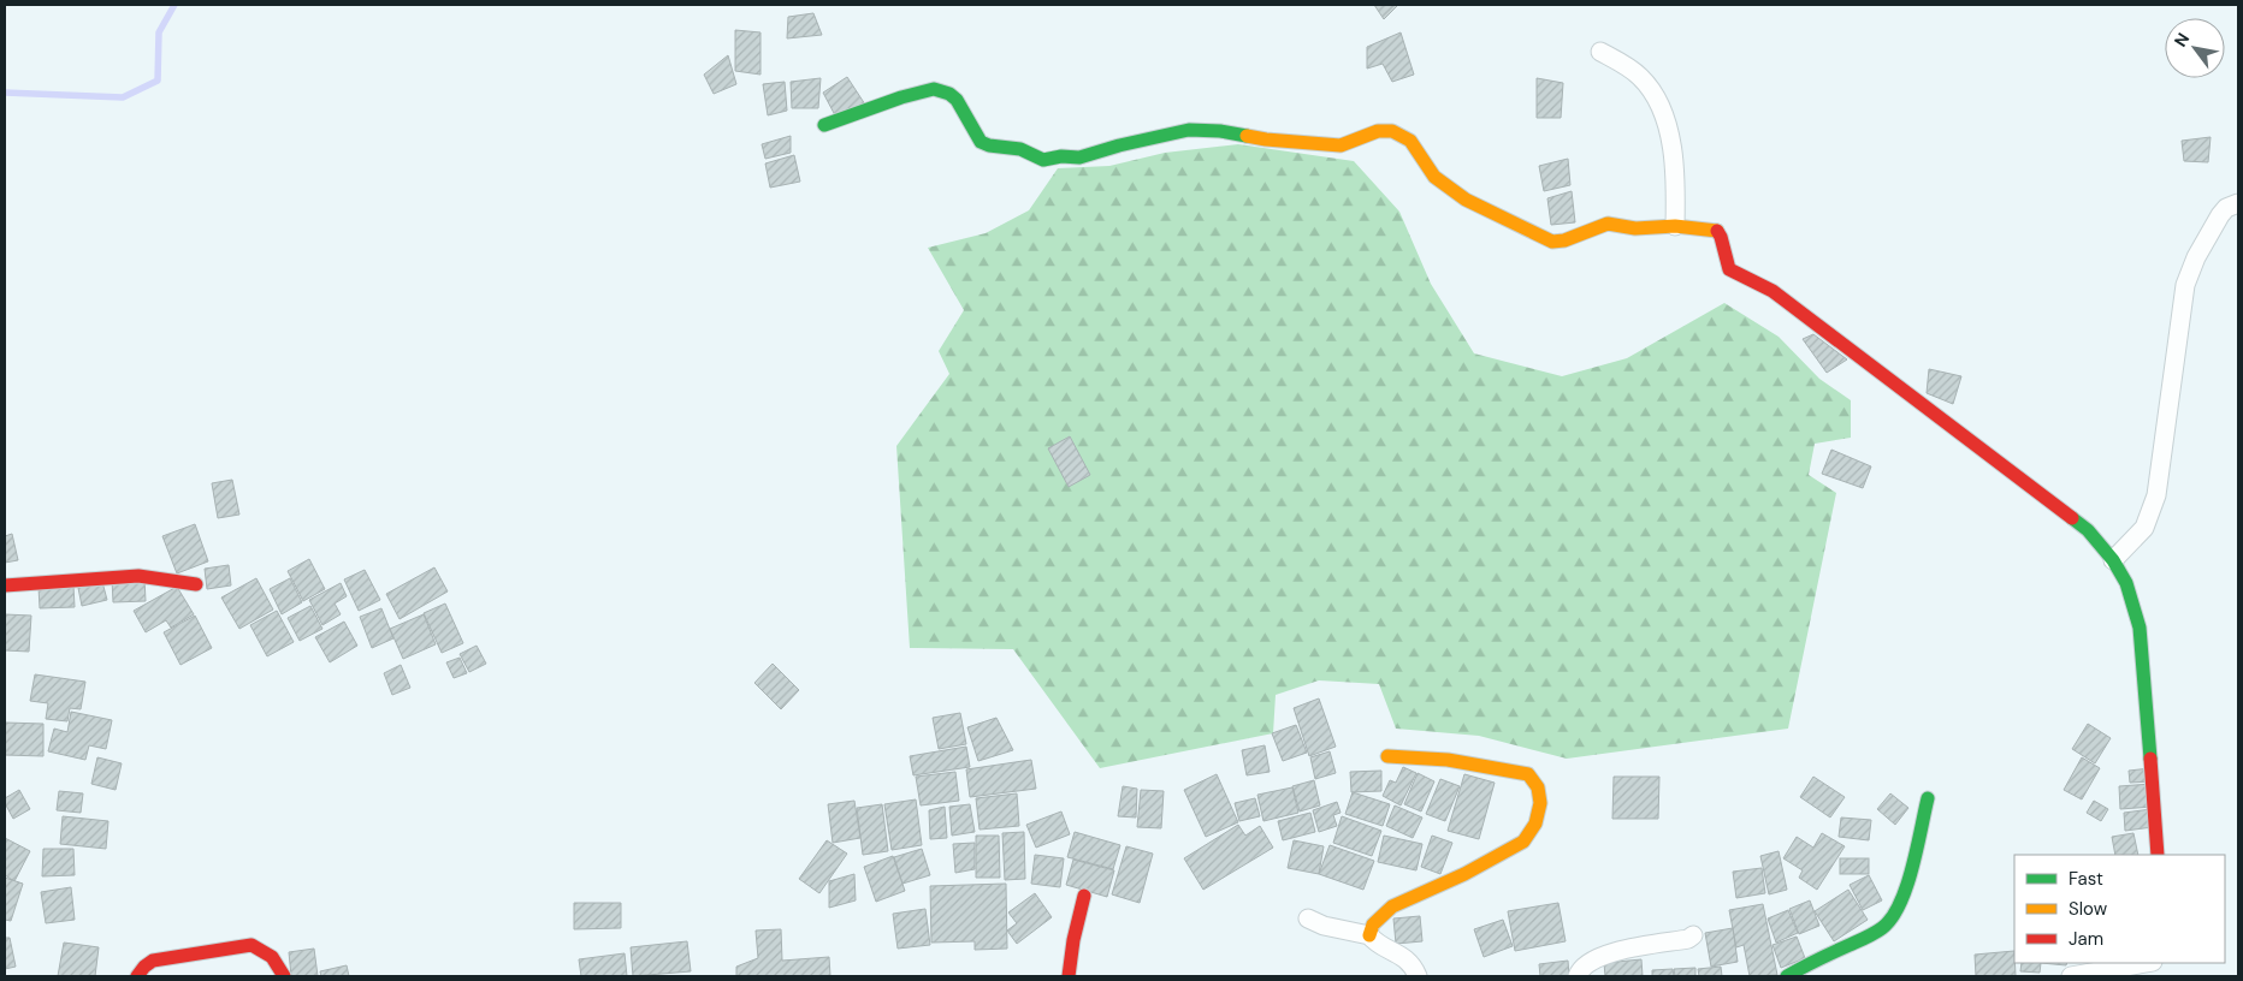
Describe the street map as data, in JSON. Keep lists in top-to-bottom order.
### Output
{
  "legend": ["Fast", "Slow", "Jam"],
  "north": "top left"
}
